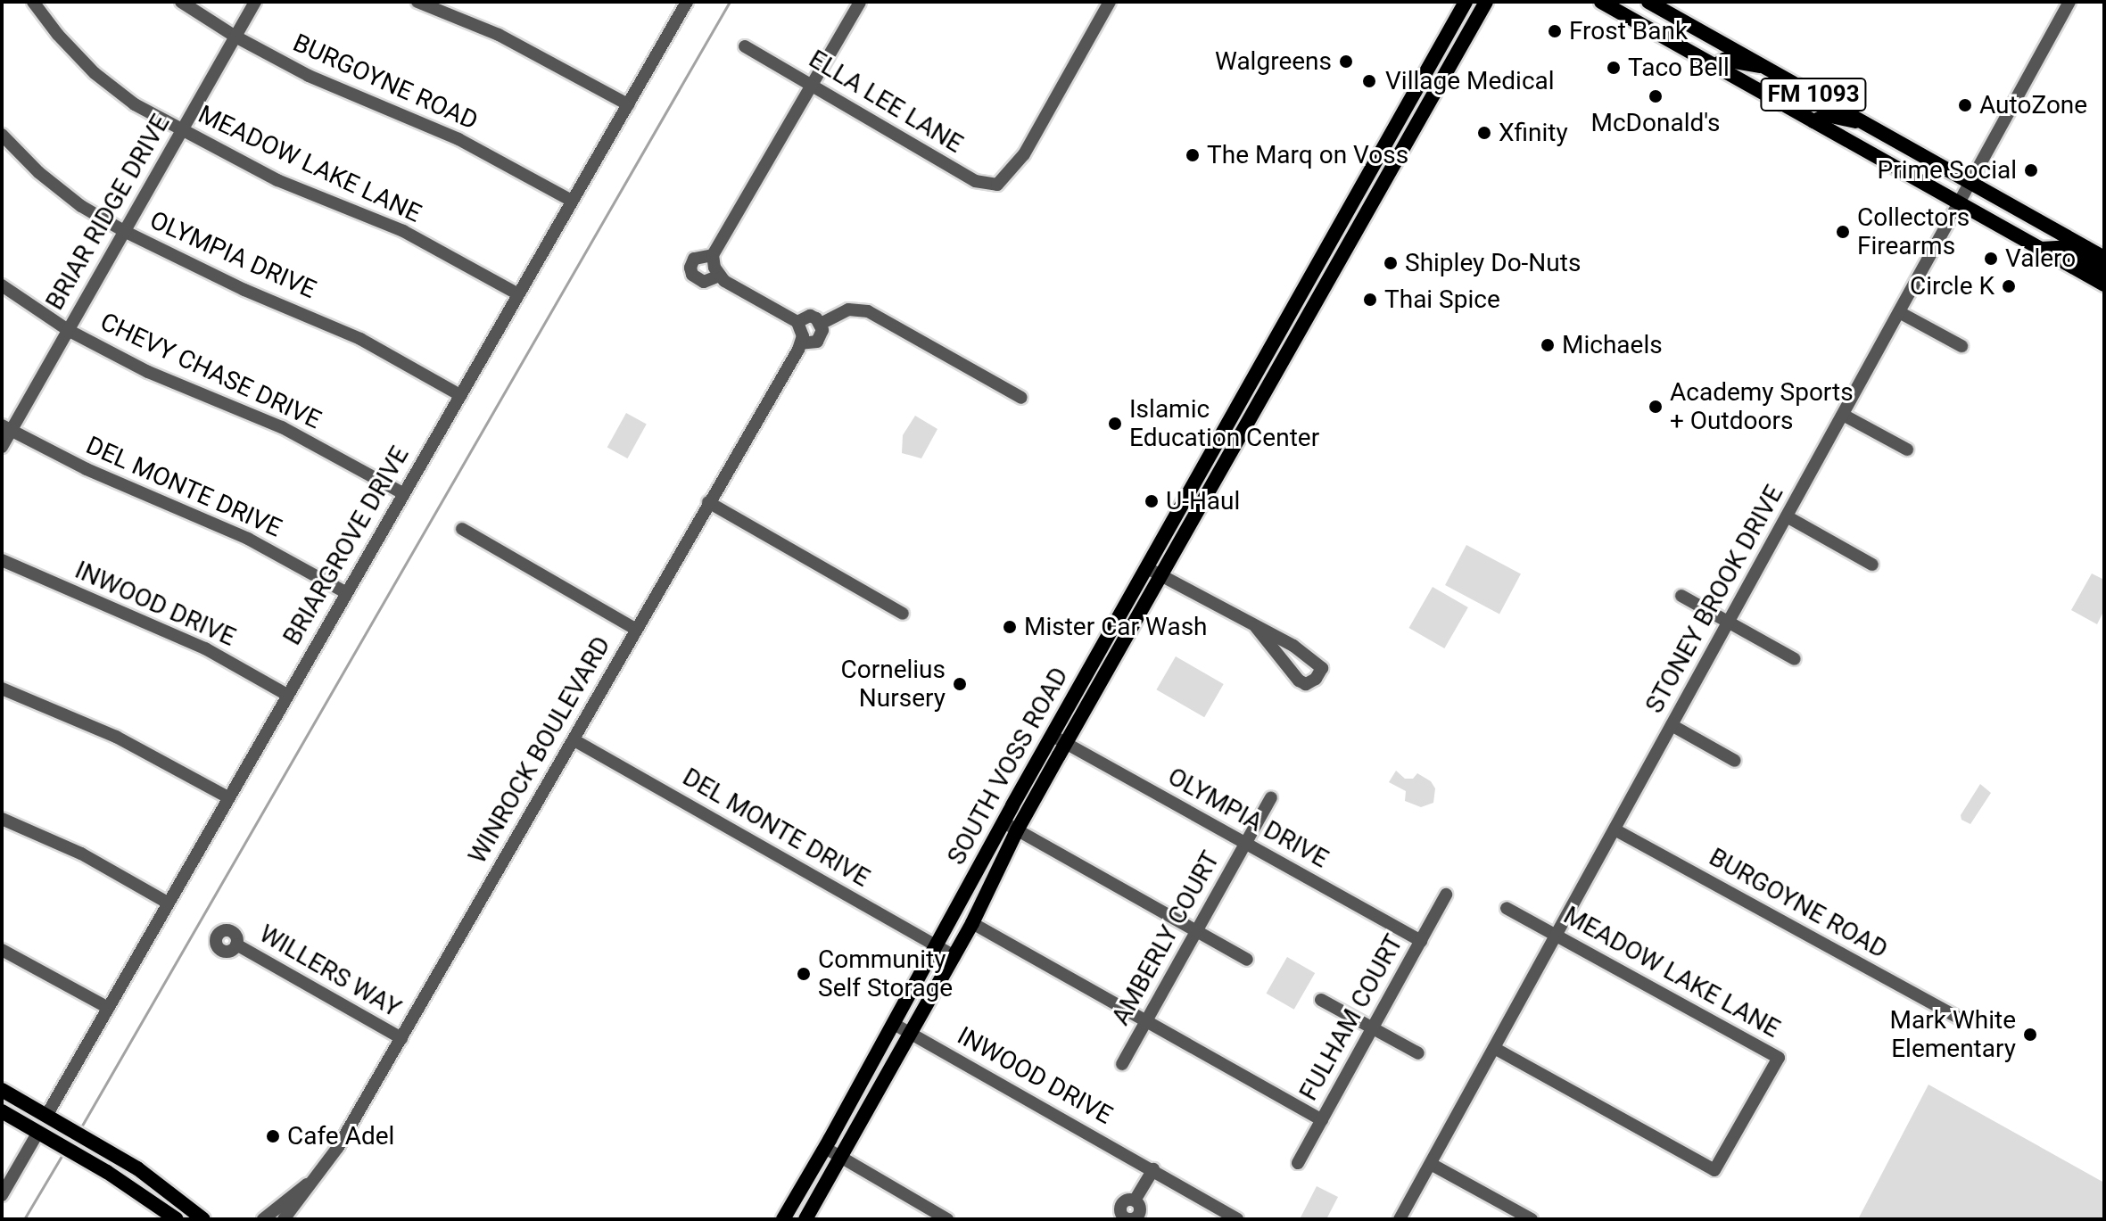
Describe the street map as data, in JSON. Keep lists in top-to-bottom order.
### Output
{
  "streets": {
    "main road": ["FM 1093", "SOUTH VOSS ROAD"],
    "street": [
      "BURGOYNE ROAD",
      "ELLA LEE LANE",
      "MEADOW LAKE LANE",
      "BRIAR RIDGE DRIVE",
      "OLYMPIA DRIVE",
      "CHEVY CHASE DRIVE",
      "DEL MONTE DRIVE",
      "BRIARGROVE DRIVE",
      "STONEY BROOK DRIVE",
      "INWOOD DRIVE",
      "WINROCK BOULEVARD",
      "AMBERLY COURT",
      "WILLERS WAY",
      "FULHAM COURT"
    ]
  },
  "crossings": [
    ["BURGOYNE ROAD", "BRIAR RIDGE DRIVE"],
    ["BURGOYNE ROAD", "BRIARGROVE DRIVE"],
    ["BURGOYNE ROAD", "STONEY BROOK DRIVE"],
    ["FM 1093", "STONEY BROOK DRIVE"],
    ["MEADOW LAKE LANE", "BRIAR RIDGE DRIVE"],
    ["MEADOW LAKE LANE", "BRIARGROVE DRIVE"],
    ["MEADOW LAKE LANE", "STONEY BROOK DRIVE"],
    ["BRIAR RIDGE DRIVE", "OLYMPIA DRIVE"],
    ["BRIAR RIDGE DRIVE", "CHEVY CHASE DRIVE"],
    ["BRIAR RIDGE DRIVE", "DEL MONTE DRIVE"],
    ["OLYMPIA DRIVE", "BRIARGROVE DRIVE"],
    ["OLYMPIA DRIVE", "SOUTH VOSS ROAD"],
    ["OLYMPIA DRIVE", "AMBERLY COURT"],
    ["OLYMPIA DRIVE", "FULHAM COURT"],
    ["CHEVY CHASE DRIVE", "BRIARGROVE DRIVE"],
    ["DEL MONTE DRIVE", "BRIARGROVE DRIVE"],
    ["DEL MONTE DRIVE", "WINROCK BOULEVARD"],
    ["DEL MONTE DRIVE", "SOUTH VOSS ROAD"],
    ["BRIARGROVE DRIVE", "INWOOD DRIVE"],
    ["INWOOD DRIVE", "SOUTH VOSS ROAD"],
    ["WINROCK BOULEVARD", "WILLERS WAY"]
  ],
  "places": [
    "Frost Bank",
    "Walgreens",
    "Taco Bell",
    "Village Medical",
    "McDonald's",
    "AutoZone",
    "Xfinity",
    "The Marq on Voss",
    "Prime Social",
    "Collectors Firearms",
    "Valero",
    "Shipley Do-Nuts",
    "Circle K",
    "Thai Spice",
    "Michaels",
    "Academy Sports + Outdoors",
    "Islamic Education Center",
    "U-Haul",
    "Mister Car Wash",
    "Cornelius Nursery",
    "Community Self Storage",
    "Mark White Elementary",
    "Cafe Adel"
  ]
}
